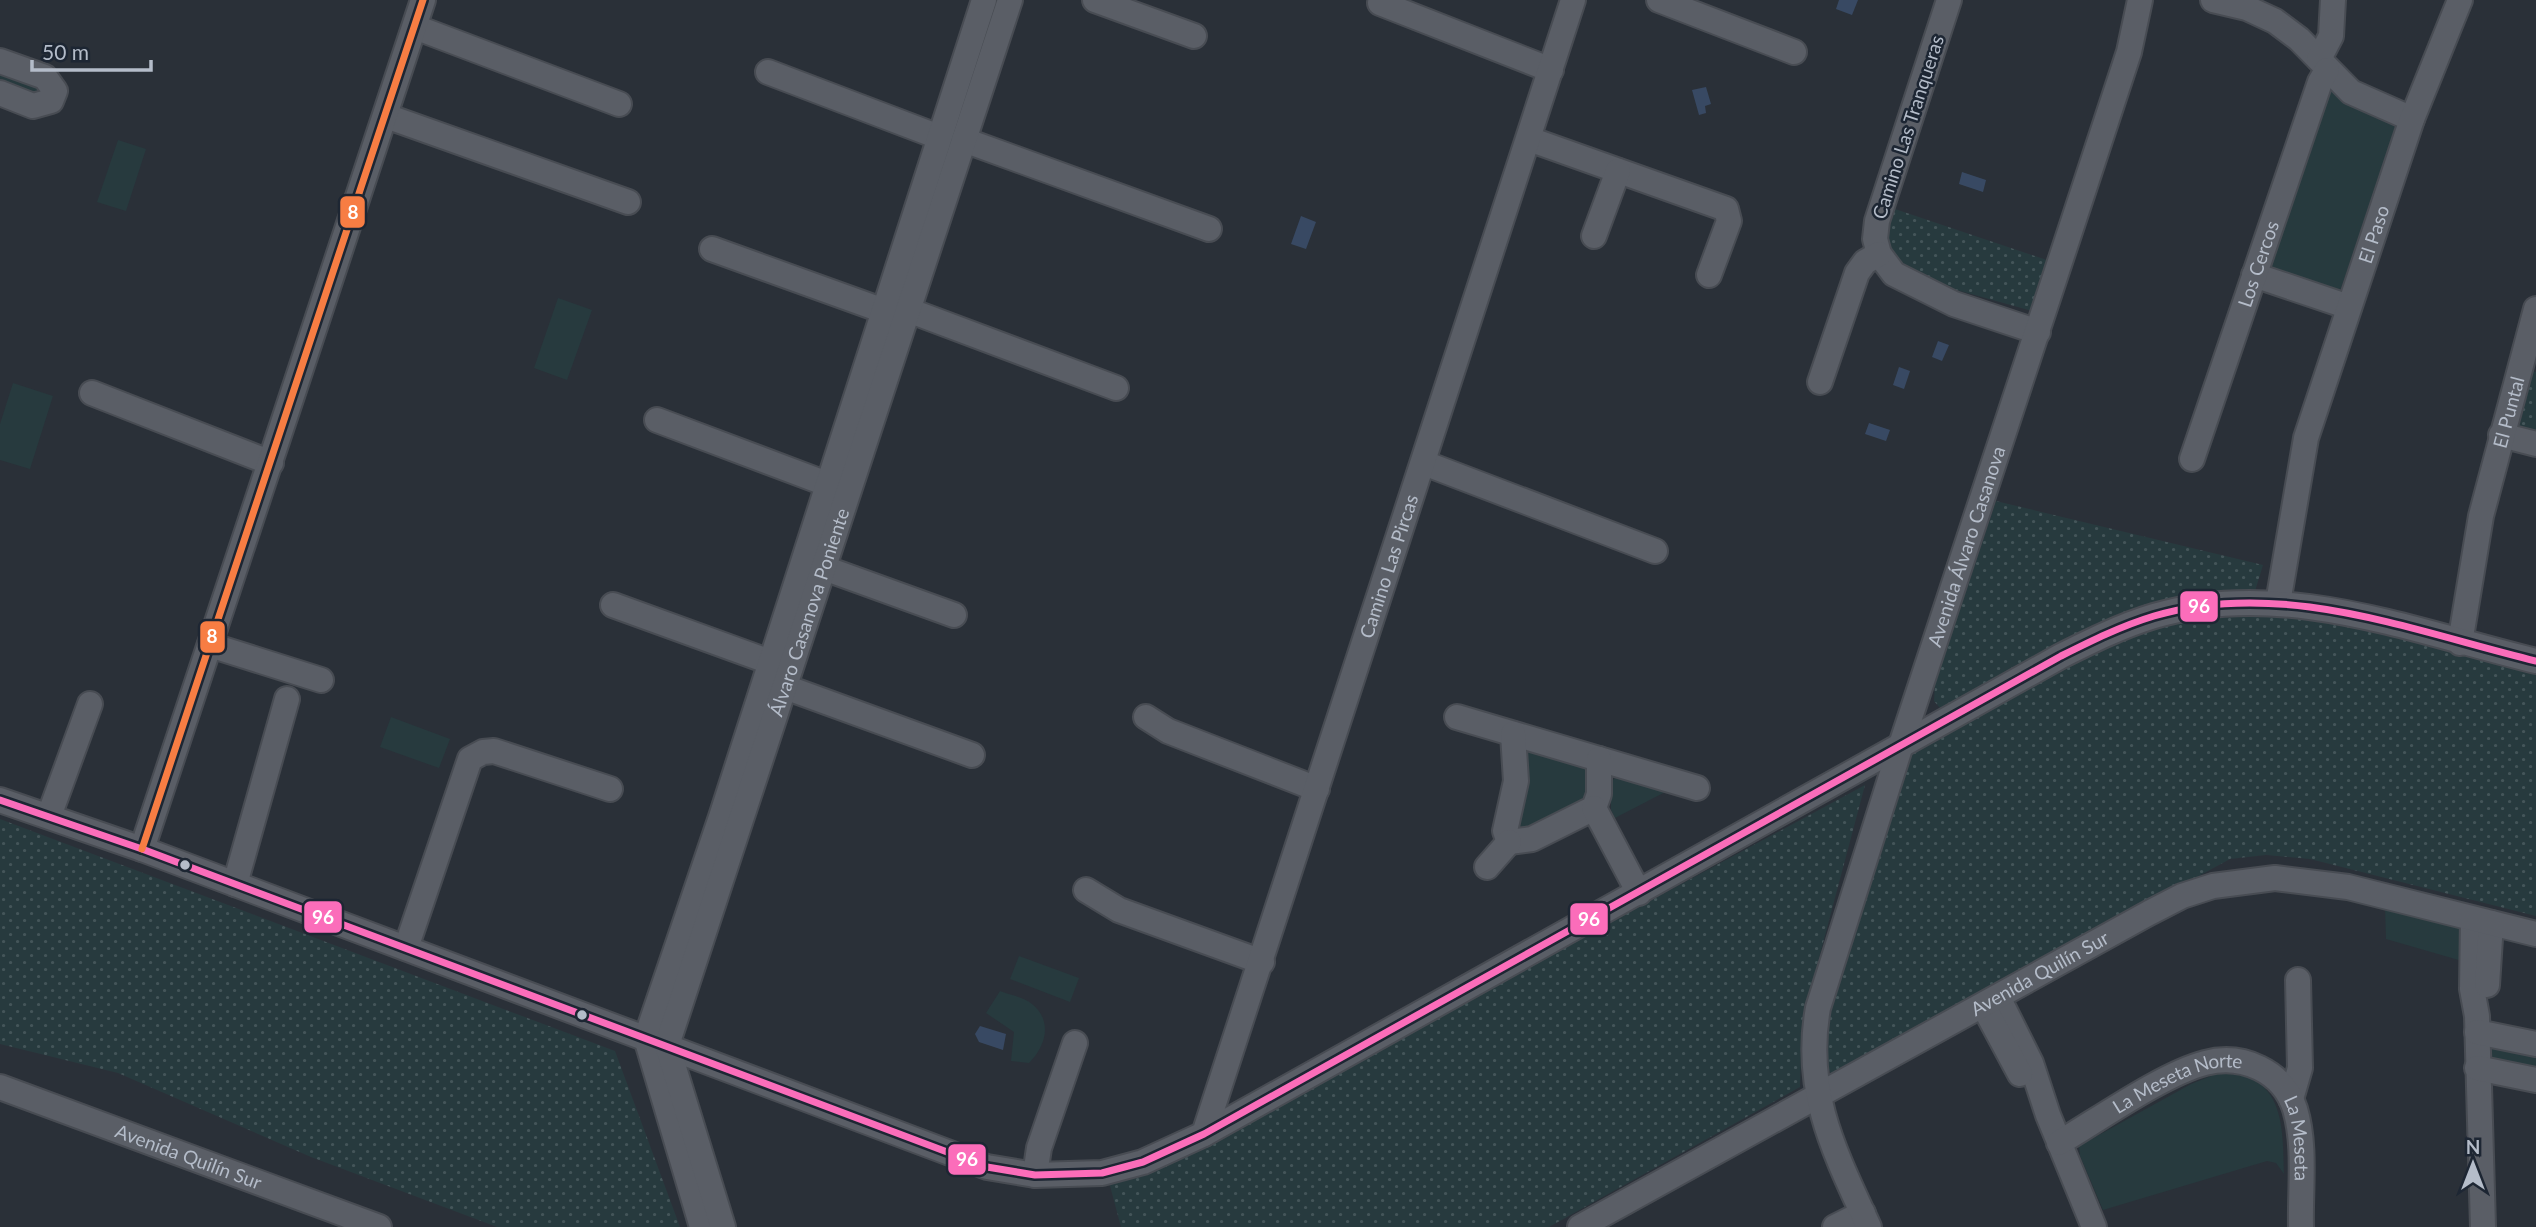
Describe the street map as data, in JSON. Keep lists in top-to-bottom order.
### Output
{
  "streets": {
    "street": [
      "Camino Las Tranqueras",
      "El Paso",
      "Los Cercos",
      "El Puntal",
      "Avenida Álvaro Casanova",
      "Camino Las Pircas",
      "Álvaro Casanova Poniente",
      "Avenida Quilín Sur",
      "La Meseta Norte",
      "La Meseta"
    ]
  },
  "crossings": [
    ["Avenida Álvaro Casanova", "Avenida Quilín Sur"],
    ["La Meseta Norte", "La Meseta"]
  ],
  "lines": ["transit line 8", "transit line 96"],
  "scale_bar": "50 m",
  "north": "top"
}
